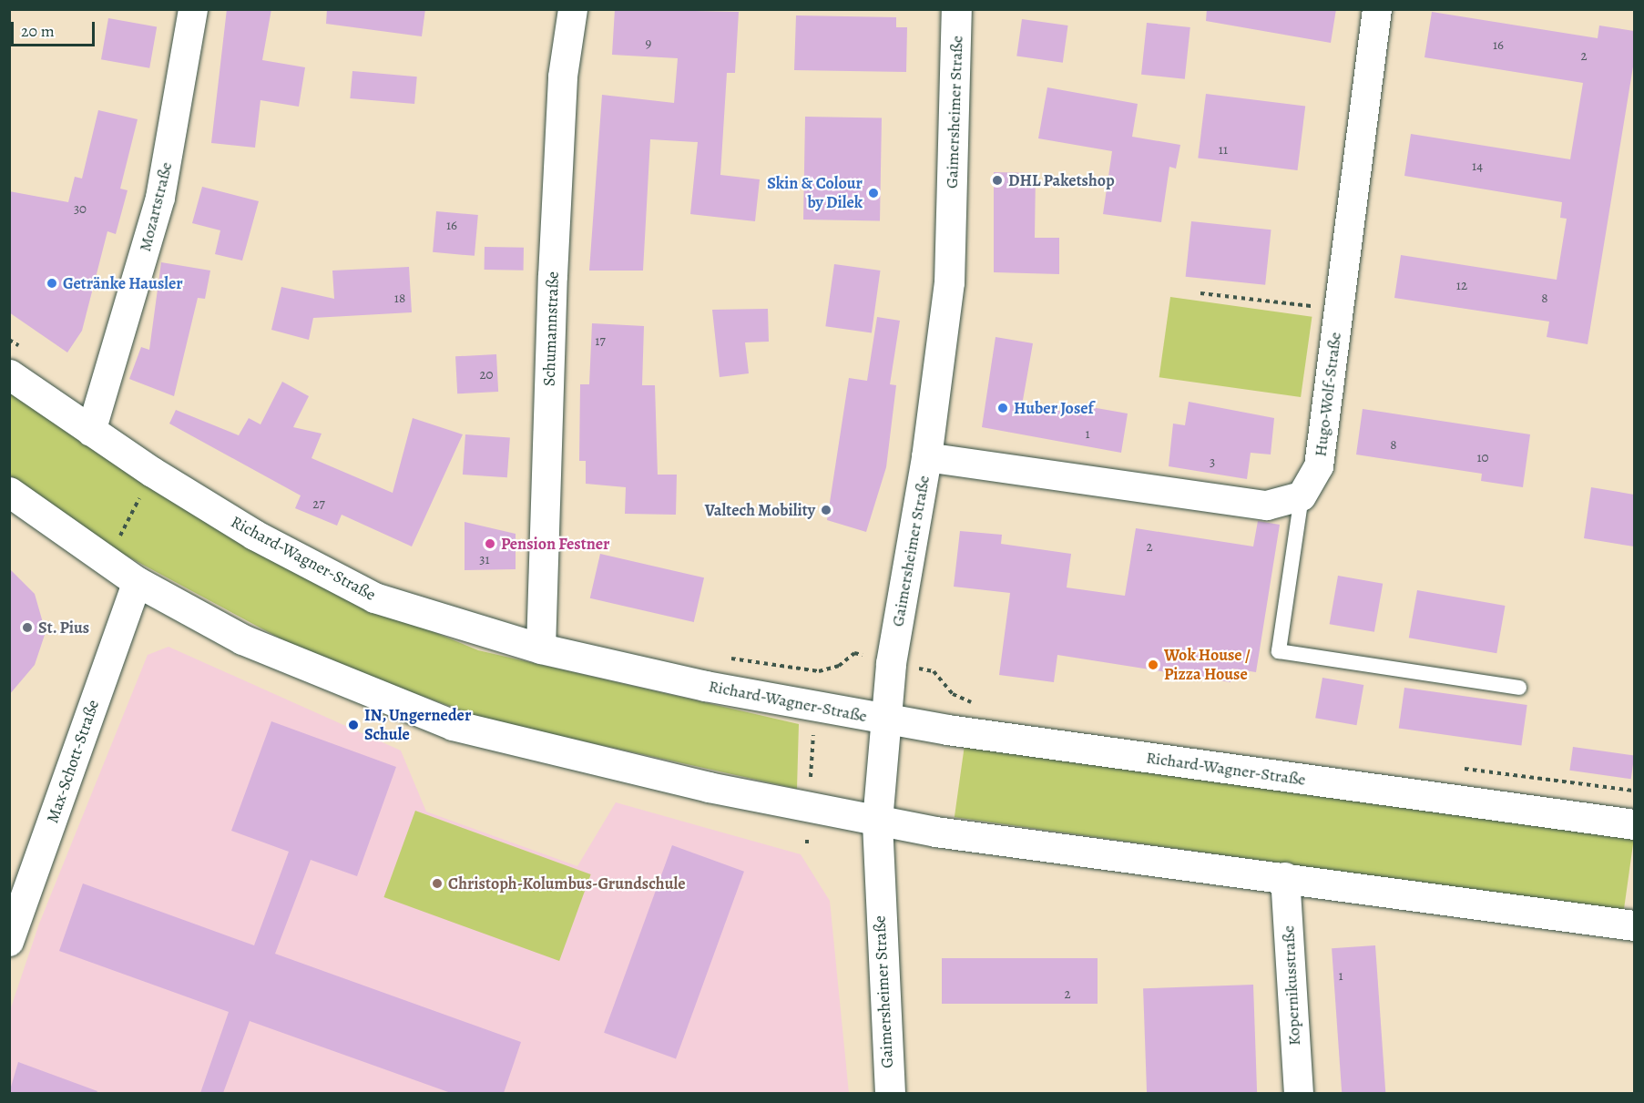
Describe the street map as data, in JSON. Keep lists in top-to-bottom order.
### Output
{
  "streets": {
    "main road": ["Gaimersheimer Straße", "Richard-Wagner-Straße"],
    "street": [
      "Mozartstraße",
      "Schumannstraße",
      "Hugo-Wolf-Straße",
      "Max-Schott-Straße",
      "Kopernikusstraße"
    ]
  },
  "crossings": [
    ["Gaimersheimer Straße", "Richard-Wagner-Straße"],
    ["Mozartstraße", "Richard-Wagner-Straße"],
    ["Schumannstraße", "Richard-Wagner-Straße"]
  ],
  "places": [
    "DHL Paketshop",
    "Skin & Colour by Dilek",
    "Getränke Hausler",
    "Huber Josef",
    "Valtech Mobility",
    "Pension Festner",
    "St. Pius",
    "Wok House / Pizza House",
    "IN, Ungerneder Schule",
    "Christoph-Kolumbus-Grundschule"
  ],
  "house_numbers": [
    "9",
    "16",
    "2",
    "11",
    "14",
    "30",
    "16",
    "12",
    "18",
    "8",
    "17",
    "20",
    "1",
    "8",
    "10",
    "3",
    "27",
    "2",
    "31",
    "1",
    "2"
  ],
  "scale_bar": "20 m"
}
